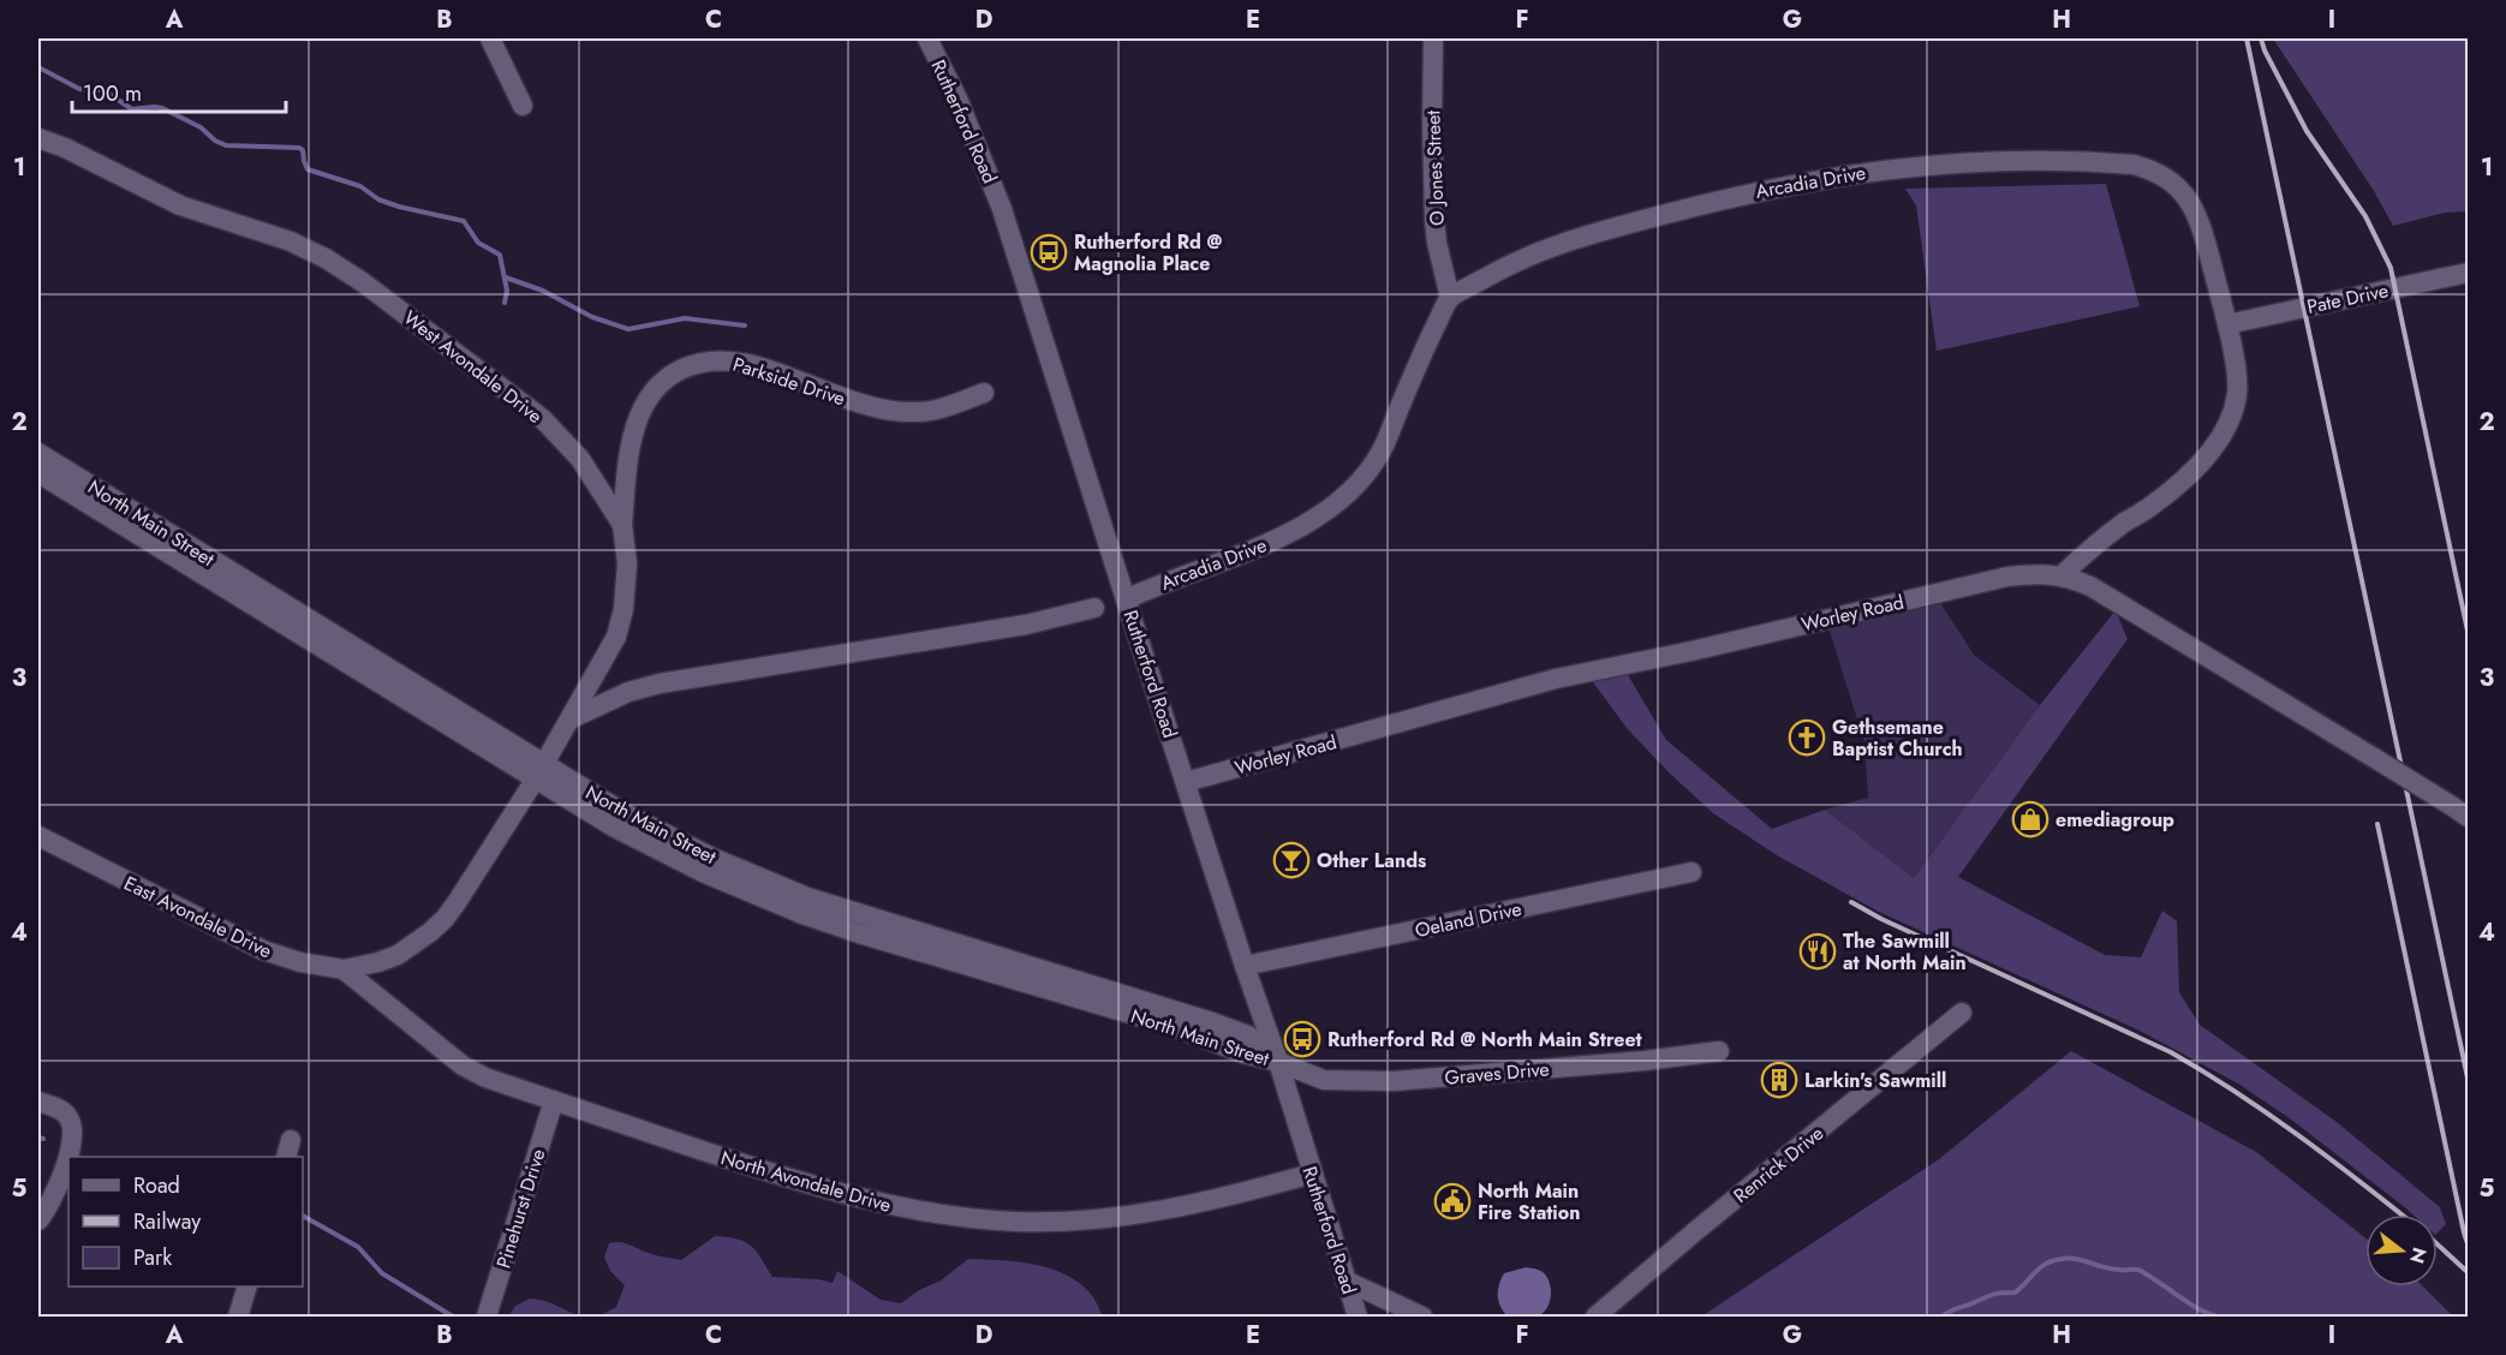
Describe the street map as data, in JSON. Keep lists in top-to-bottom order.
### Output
{
  "streets": {
    "street": [
      "Rutherford Road",
      "O Jones Street",
      "Arcadia Drive",
      "Pate Drive",
      "West Avondale Drive",
      "Parkside Drive",
      "North Main Street",
      "Worley Road",
      "East Avondale Drive",
      "Oeland Drive",
      "Graves Drive",
      "Renrick Drive",
      "North Avondale Drive",
      "Pinehurst Drive"
    ]
  },
  "crossings": [
    ["Rutherford Road", "Arcadia Drive"],
    ["Rutherford Road", "North Main Street"],
    ["Rutherford Road", "Worley Road"],
    ["Rutherford Road", "Oeland Drive"],
    ["Rutherford Road", "Graves Drive"],
    ["Rutherford Road", "North Avondale Drive"],
    ["O Jones Street", "Arcadia Drive"],
    ["Arcadia Drive", "Pate Drive"],
    ["Arcadia Drive", "Worley Road"],
    ["West Avondale Drive", "Parkside Drive"],
    ["West Avondale Drive", "North Main Street"],
    ["West Avondale Drive", "East Avondale Drive"],
    ["North Main Street", "East Avondale Drive"],
    ["North Main Street", "Graves Drive"],
    ["East Avondale Drive", "North Avondale Drive"],
    ["North Avondale Drive", "Pinehurst Drive"]
  ],
  "places": {
    "bus stop": ["Rutherford Rd @ Magnolia Place", "Rutherford Rd @ North Main Street"],
    "church": ["Gethsemane Baptist Church"],
    "shop": ["emediagroup"],
    "bar": ["Other Lands"],
    "restaurant": ["The Sawmill at North Main"],
    "building": ["Larkin's Sawmill"],
    "public building": ["North Main Fire Station"]
  },
  "legend": ["Road", "Railway", "Park"],
  "scale_bar": "100 m",
  "north": "right",
  "grid": {
    "columns": [
      "A",
      "B",
      "C",
      "D",
      "E",
      "F",
      "G",
      "H",
      "I"
    ],
    "rows": [
      "1",
      "2",
      "3",
      "4",
      "5"
    ]
  }
}
